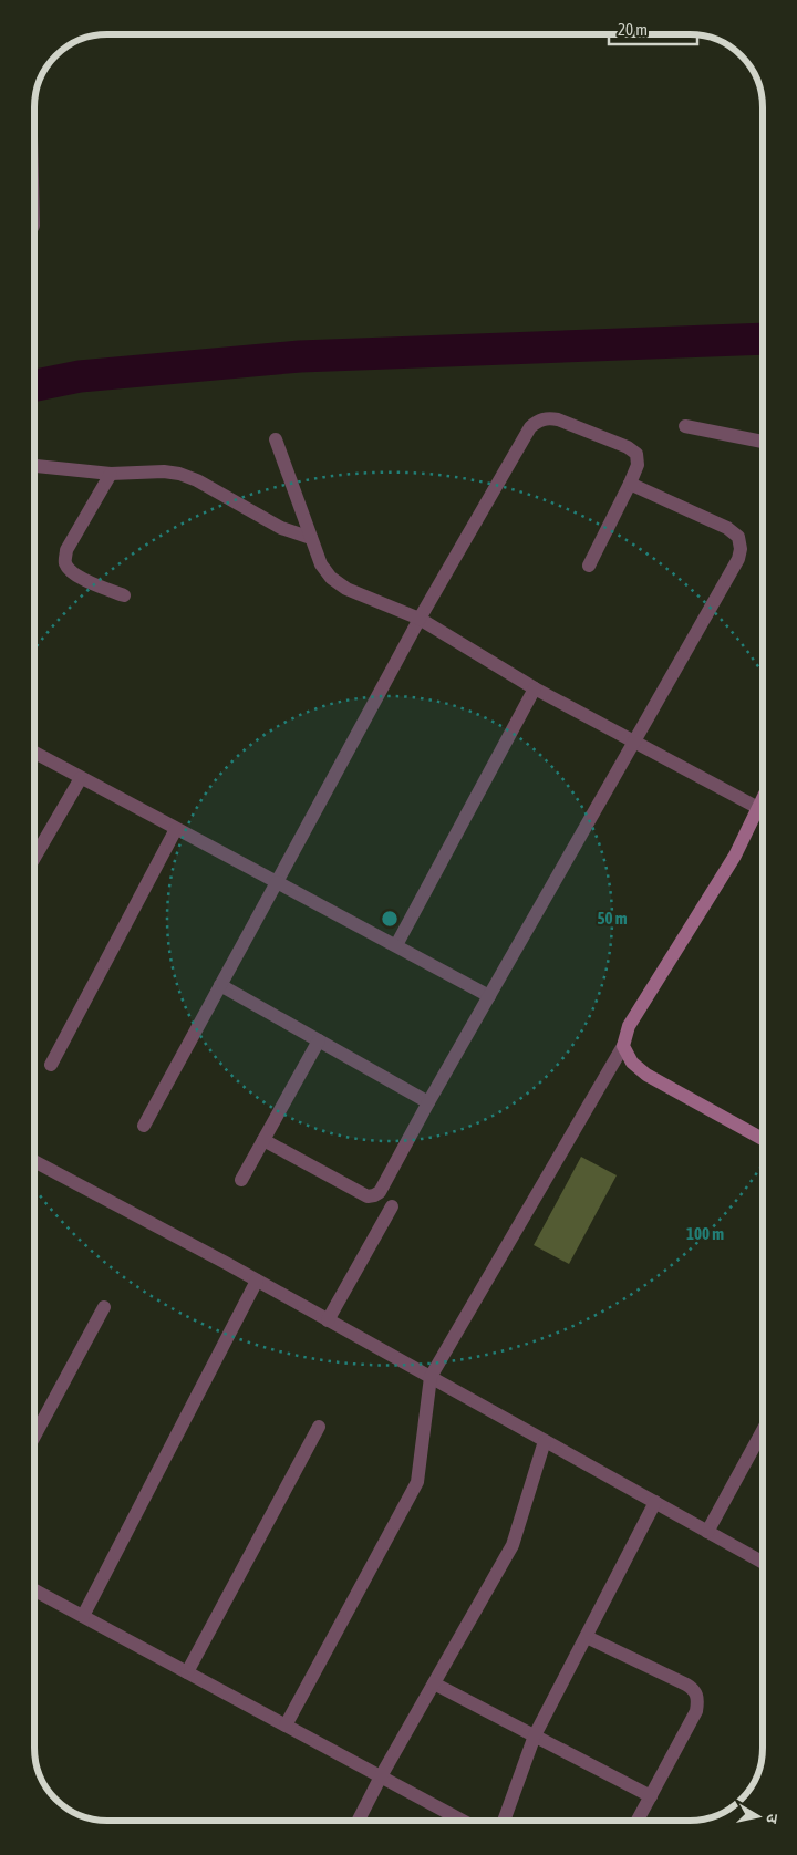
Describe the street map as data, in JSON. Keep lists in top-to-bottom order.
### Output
{
  "scale_bar": "20 m",
  "north": "right",
  "rings": ["50 m", "100 m"]
}
